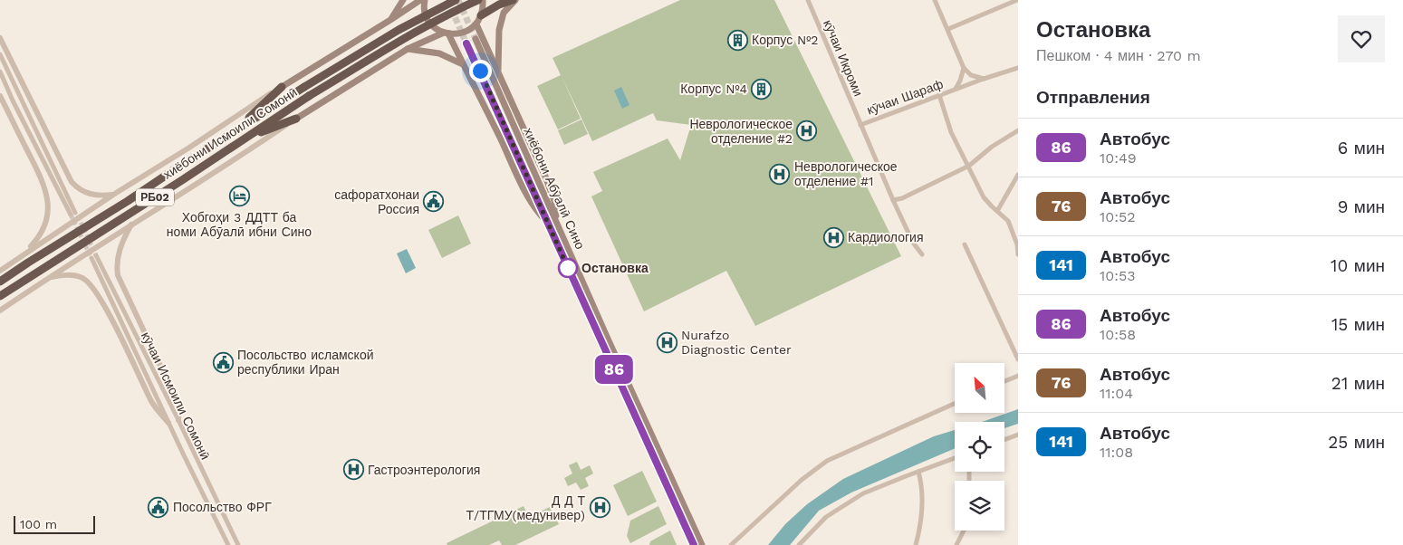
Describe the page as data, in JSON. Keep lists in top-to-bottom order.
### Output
{
  "streets": {
    "highway": ["хиёбони Исмоили Сомонӣ", "РБ02"],
    "main road": ["хиёбони Абӯалӣ Сино"],
    "street": ["кӯчаи Икроми", "кӯчаи Шараф", "кӯчаи Исмоили Сомонӣ"]
  },
  "crossings": [
    ["кӯчаи Икроми", "кӯчаи Шараф"]
  ],
  "places": {
    "building": ["Корпус №2", "Корпус №4"],
    "hospital": [
      "Неврологическое отделение #2",
      "Неврологическое отделение #1",
      "Кардиология",
      "Nurafzo Diagnostic Center",
      "Гастроэнтерология",
      "Д Д Т Т/ТГМУ(медунивер)"
    ],
    "hotel": ["Хобгоҳи 3 ДДТТ ба номи Абӯалӣ ибни Сино"],
    "public building": ["сафоратхонаи Россия", "Посольство исламской республики Иран", "Посольство ФРГ"],
    "other": ["Остановка"]
  },
  "lines": ["bus line 86"],
  "scale_bar": "100 m",
  "north": "top left",
  "page": {
    "on_map": "86",
    "heading": [
      ["Остановка", "Пешком · 4 мин · 270 m"],
      "Отправления"
    ],
    "list": [
      {
        "mark": "86",
        "name": "Автобус",
        "note": "10:49",
        "value": "6 мин"
      },
      {
        "mark": "76",
        "name": "Автобус",
        "note": "10:52",
        "value": "9 мин"
      },
      {
        "mark": "141",
        "name": "Автобус",
        "note": "10:53",
        "value": "10 мин"
      },
      {
        "mark": "86",
        "name": "Автобус",
        "note": "10:58",
        "value": "15 мин"
      },
      {
        "mark": "76",
        "name": "Автобус",
        "note": "11:04",
        "value": "21 мин"
      },
      {
        "mark": "141",
        "name": "Автобус",
        "note": "11:08",
        "value": "25 мин"
      }
    ],
    "scale": "100 m"
  }
}
